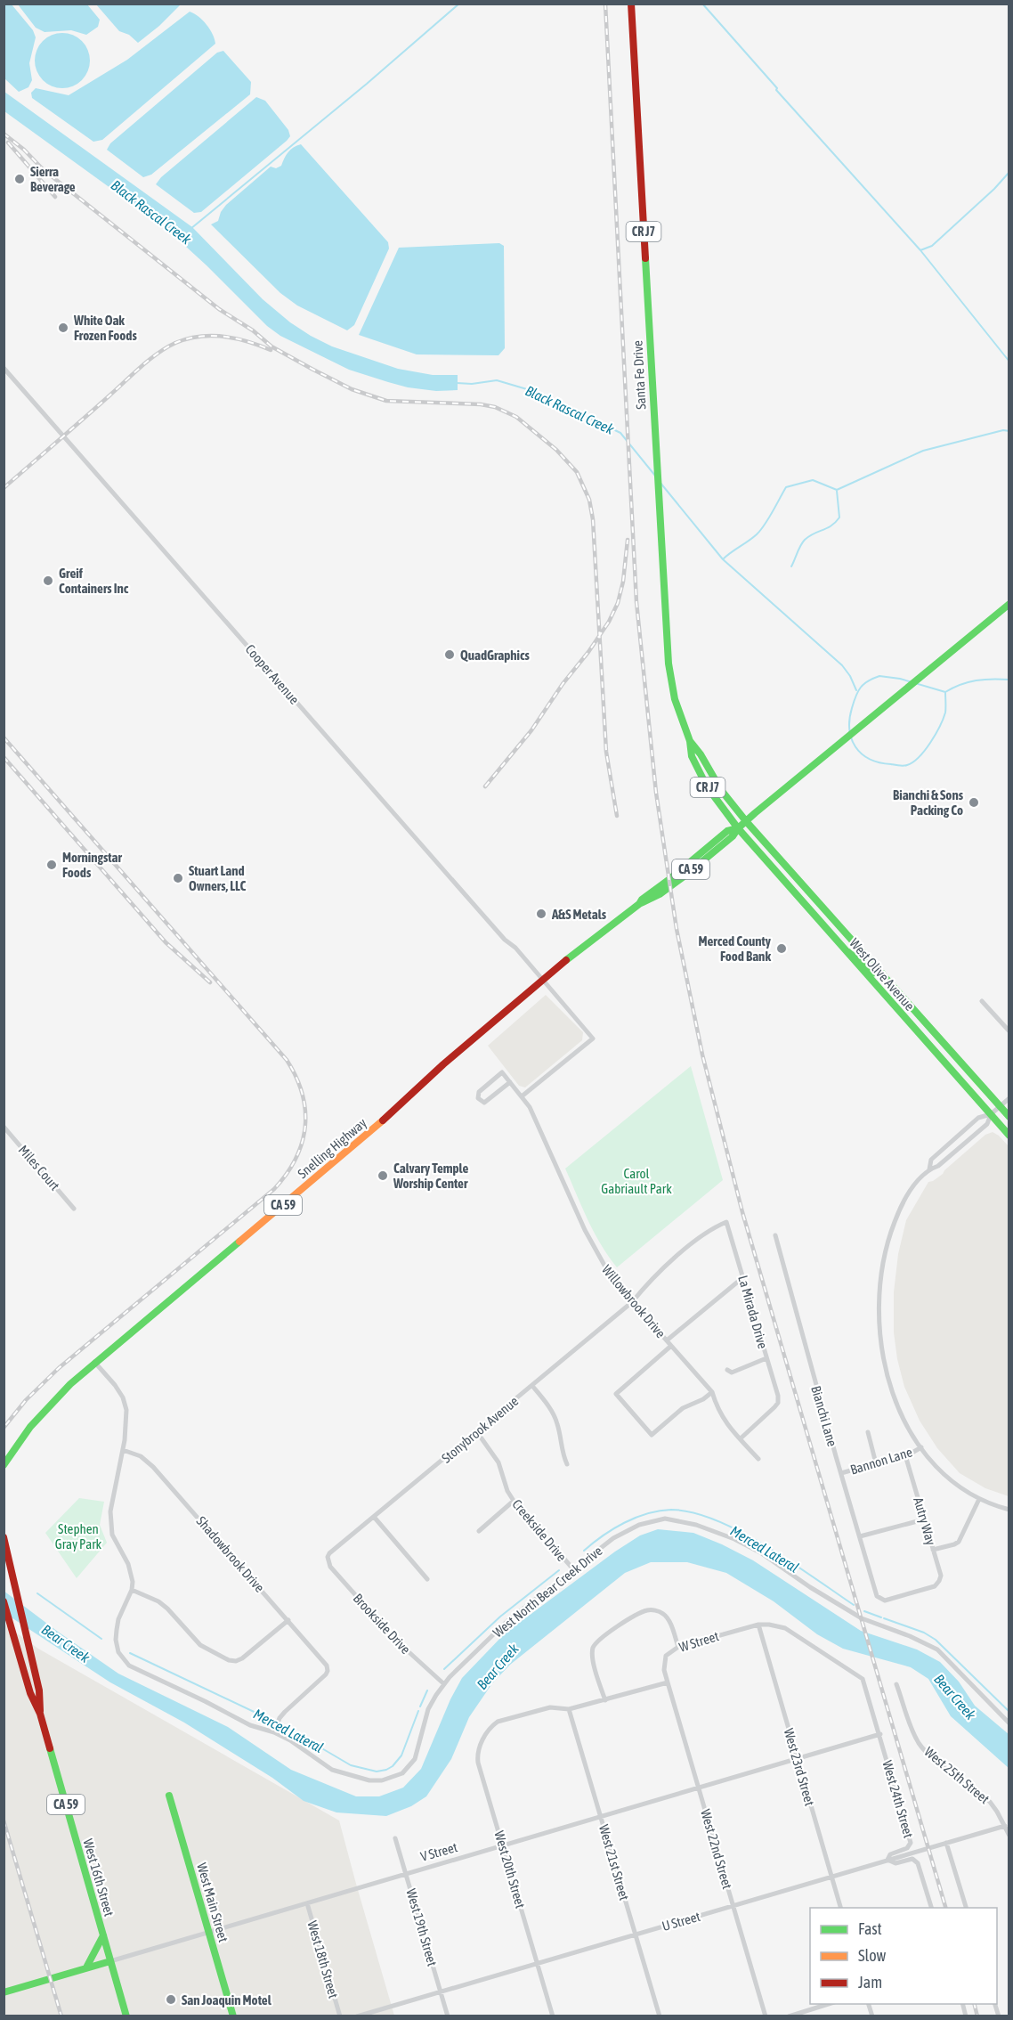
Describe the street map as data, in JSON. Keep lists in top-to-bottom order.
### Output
{
  "streets": {
    "main road": [
      "CR J7",
      "Santa Fe Drive",
      "CA 59",
      "West Olive Avenue",
      "Snelling Highway",
      "V Street",
      "West 16th Street",
      "West Main Street"
    ],
    "street": [
      "Cooper Avenue",
      "Miles Court",
      "Willowbrook Drive",
      "La Mirada Drive",
      "Bianchi Lane",
      "Stonybrook Avenue",
      "Bannon Lane",
      "Autry Way",
      "Creekside Drive",
      "Shadowbrook Drive",
      "West North Bear Creek Drive",
      "Brookside Drive",
      "W Street",
      "West 23rd Street",
      "West 25th Street",
      "West 24th Street",
      "West 22nd Street",
      "West 21st Street",
      "West 20th Street",
      "U Street",
      "West 19th Street",
      "West 18th Street"
    ]
  },
  "crossings": [
    ["Santa Fe Drive", "CA 59"],
    ["Santa Fe Drive", "West Olive Avenue"],
    ["Santa Fe Drive", "Snelling Highway"],
    ["Cooper Avenue", "Snelling Highway"],
    ["CA 59", "West Olive Avenue"],
    ["CA 59", "Snelling Highway"],
    ["West Olive Avenue", "Snelling Highway"],
    ["Willowbrook Drive", "La Mirada Drive"],
    ["Willowbrook Drive", "Stonybrook Avenue"],
    ["La Mirada Drive", "Stonybrook Avenue"],
    ["Bianchi Lane", "Bannon Lane"],
    ["Bianchi Lane", "Autry Way"],
    ["Stonybrook Avenue", "Creekside Drive"],
    ["Stonybrook Avenue", "Brookside Drive"],
    ["Bannon Lane", "Autry Way"],
    ["Creekside Drive", "West North Bear Creek Drive"],
    ["Shadowbrook Drive", "West North Bear Creek Drive"],
    ["West North Bear Creek Drive", "Brookside Drive"],
    ["W Street", "West 23rd Street"],
    ["W Street", "West 24th Street"],
    ["W Street", "West 22nd Street"],
    ["West 23rd Street", "V Street"],
    ["West 23rd Street", "U Street"],
    ["West 25th Street", "U Street"],
    ["West 24th Street", "V Street"],
    ["West 24th Street", "U Street"],
    ["West 22nd Street", "V Street"],
    ["West 22nd Street", "U Street"],
    ["V Street", "West 21st Street"],
    ["V Street", "West 20th Street"],
    ["V Street", "West 16th Street"],
    ["V Street", "West Main Street"],
    ["V Street", "West 19th Street"],
    ["V Street", "West 18th Street"],
    ["West 21st Street", "West 20th Street"],
    ["West 21st Street", "U Street"],
    ["West 20th Street", "U Street"],
    ["U Street", "West 19th Street"]
  ],
  "water": ["Black Rascal Creek", "Merced Lateral", "Bear Creek"],
  "parks": ["Carol Gabriault Park", "Stephen Gray Park"],
  "places": [
    "Sierra Beverage",
    "White Oak Frozen Foods",
    "Greif Containers Inc",
    "QuadGraphics",
    "Bianchi & Sons Packing Co",
    "Morningstar Foods",
    "Stuart Land Owners, LLC",
    "A&S Metals",
    "Merced County Food Bank",
    "Calvary Temple Worship Center",
    "San Joaquin Motel"
  ],
  "legend": ["Fast", "Slow", "Jam"]
}
